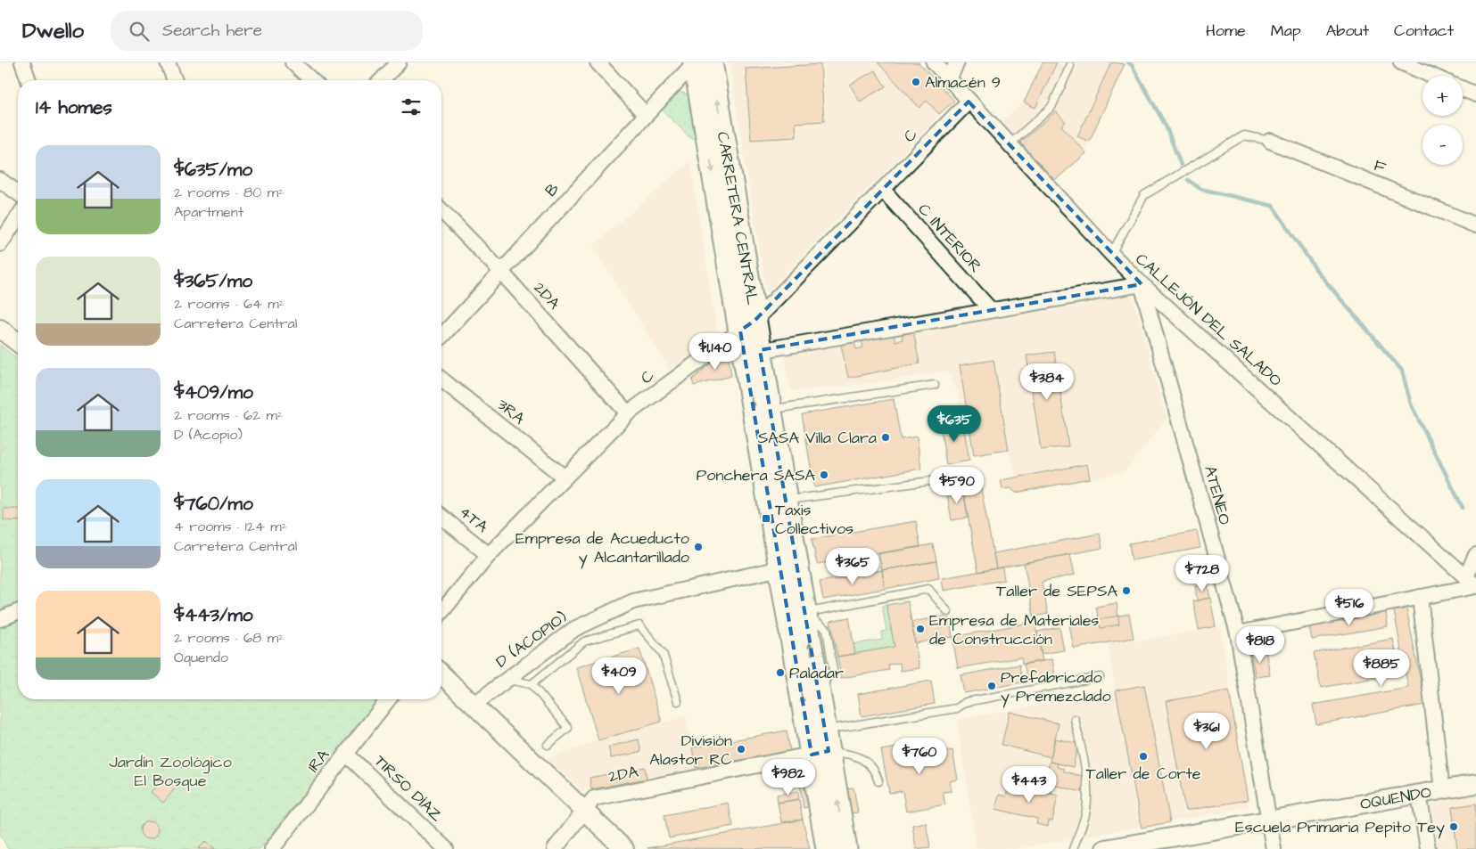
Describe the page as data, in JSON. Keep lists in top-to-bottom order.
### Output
{
  "streets": {
    "main road": ["CARRETERA CENTRAL"],
    "street": [
      "C",
      "F",
      "B",
      "C INTERIOR",
      "2DA",
      "CALLEJÓN DEL SALADO",
      "3RA",
      "ATENEO",
      "4TA",
      "D (ACOPIO)",
      "1RA",
      "TIRSO DÍAZ",
      "OQUENDO"
    ]
  },
  "crossings": [
    ["C", "CARRETERA CENTRAL"],
    ["C", "C INTERIOR"],
    ["C", "2DA"],
    ["C", "CALLEJÓN DEL SALADO"],
    ["C", "3RA"],
    ["C", "4TA"],
    ["B", "CARRETERA CENTRAL"],
    ["B", "2DA"],
    ["CARRETERA CENTRAL", "2DA"],
    ["CARRETERA CENTRAL", "D (ACOPIO)"],
    ["CALLEJÓN DEL SALADO", "ATENEO"],
    ["ATENEO", "OQUENDO"],
    ["1RA", "TIRSO DÍAZ"]
  ],
  "parks": ["Jardín Zoológico El Bosque"],
  "places": {
    "other": [
      "Almacén 9",
      "SASA Villa Clara",
      "Ponchera SASA",
      "Empresa de Acueducto y Alcantarillado",
      "Taller de SEPSA",
      "Empresa de Materiales de Construcción",
      "Paladar",
      "Prefabricado y Premezclado",
      "División Alastor RC",
      "Taller de Corte",
      "Escuela Primaria Pepito Tey"
    ],
    "transit": ["Taxis Collectivos"]
  },
  "page": {
    "header": "Dwello",
    "search": "Search here",
    "nav": [
      "Home",
      "Map",
      "About",
      "Contact"
    ],
    "map_buttons": ["+", "−"],
    "heading": "14 homes",
    "list": [
      {
        "name": "$635/mo",
        "note": "2 rooms · 80 m² · Apartment"
      },
      {
        "name": "$365/mo",
        "note": "2 rooms · 64 m² · Carretera Central"
      },
      {
        "name": "$409/mo",
        "note": "2 rooms · 62 m² · D (Acopio)"
      },
      {
        "name": "$760/mo",
        "note": "4 rooms · 124 m² · Carretera Central"
      },
      {
        "name": "$443/mo",
        "note": "2 rooms · 68 m² · Oquendo"
      }
    ],
    "price": [
      "$1,140",
      "$384",
      "$635",
      "$590",
      "$365",
      "$728",
      "$516",
      "$818",
      "$885",
      "$409",
      "$361",
      "$760",
      "$982",
      "$443"
    ]
  }
}
